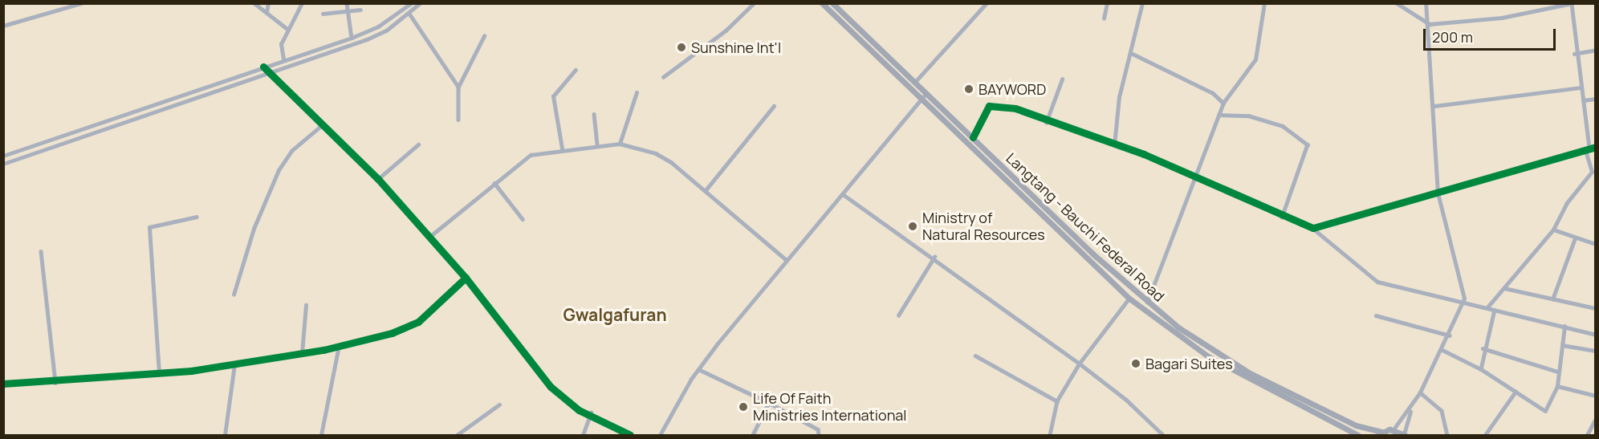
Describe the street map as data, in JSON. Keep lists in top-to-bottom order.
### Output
{
  "streets": {
    "main road": ["Langtang - Bauchi Federal Road"]
  },
  "districts": ["Gwalgafuran"],
  "places": [
    "Sunshine Int'l",
    "BAYWORD",
    "Ministry of Natural Resources",
    "Bagari Suites",
    "Life Of Faith Ministries International"
  ],
  "scale_bar": "200 m"
}
